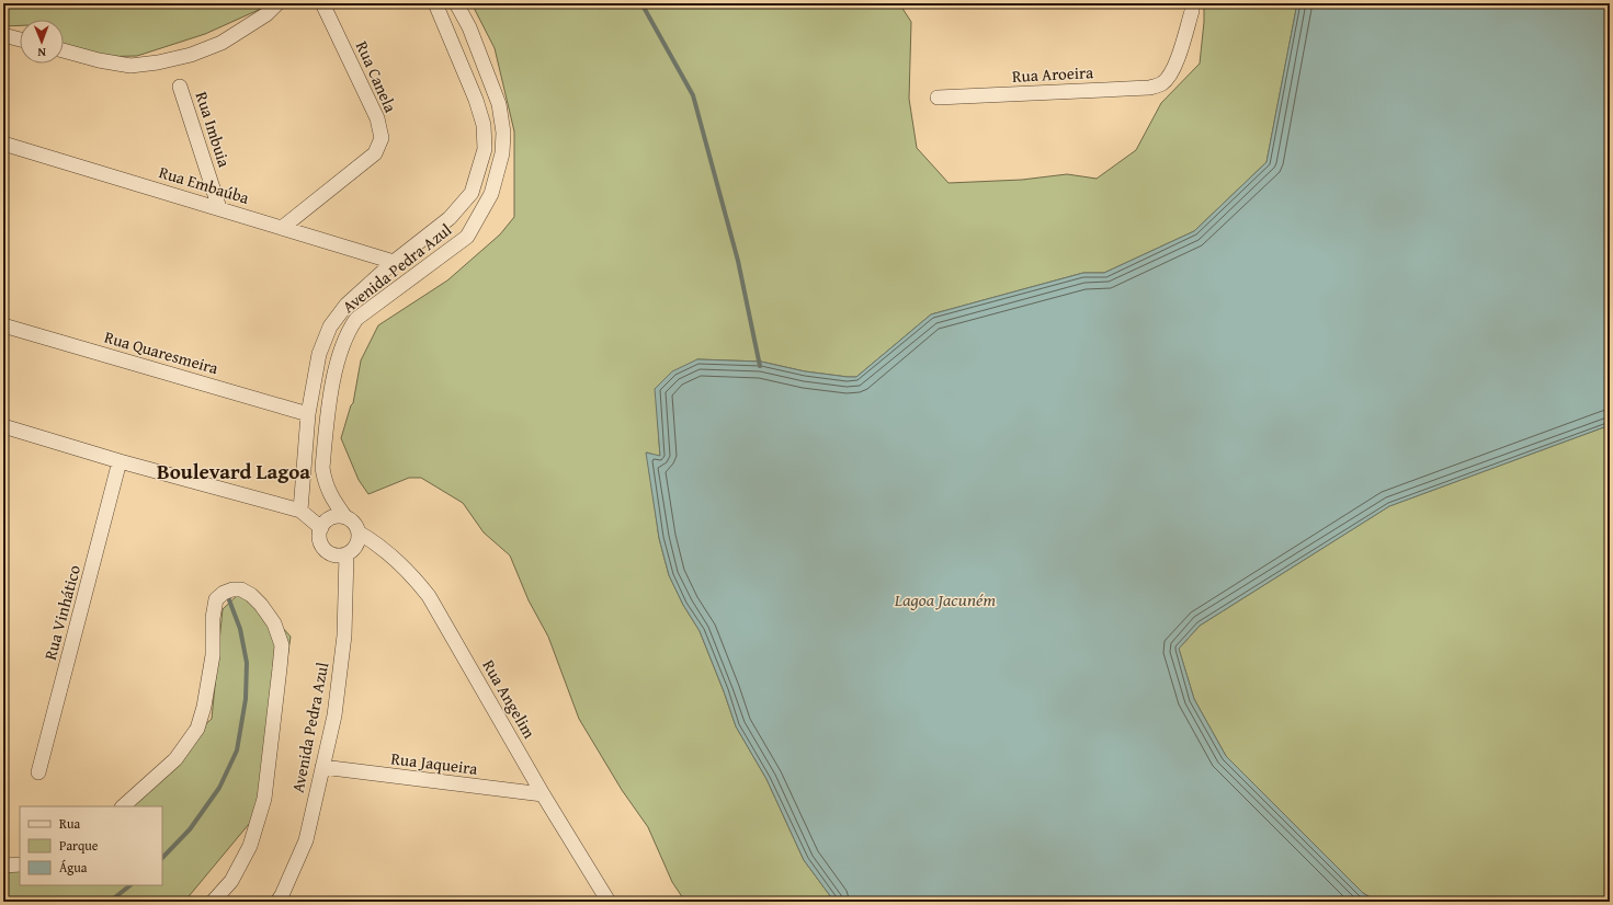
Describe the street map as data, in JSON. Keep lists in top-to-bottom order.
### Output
{
  "streets": {
    "street": [
      "Rua Aroeira",
      "Rua Canela",
      "Rua Imbuia",
      "Rua Embaúba",
      "Avenida Pedra Azul",
      "Rua Quaresmeira",
      "Rua Vinhático",
      "Rua Angelim",
      "Rua Jaqueira"
    ]
  },
  "crossings": [
    ["Rua Canela", "Rua Embaúba"],
    ["Rua Imbuia", "Rua Embaúba"],
    ["Rua Embaúba", "Avenida Pedra Azul"],
    ["Avenida Pedra Azul", "Rua Quaresmeira"],
    ["Avenida Pedra Azul", "Rua Angelim"],
    ["Avenida Pedra Azul", "Rua Jaqueira"],
    ["Rua Angelim", "Rua Jaqueira"]
  ],
  "districts": ["Boulevard Lagoa"],
  "water": ["Lagoa Jacuném"],
  "legend": ["Rua", "Parque", "Água"],
  "north": "bottom"
}
